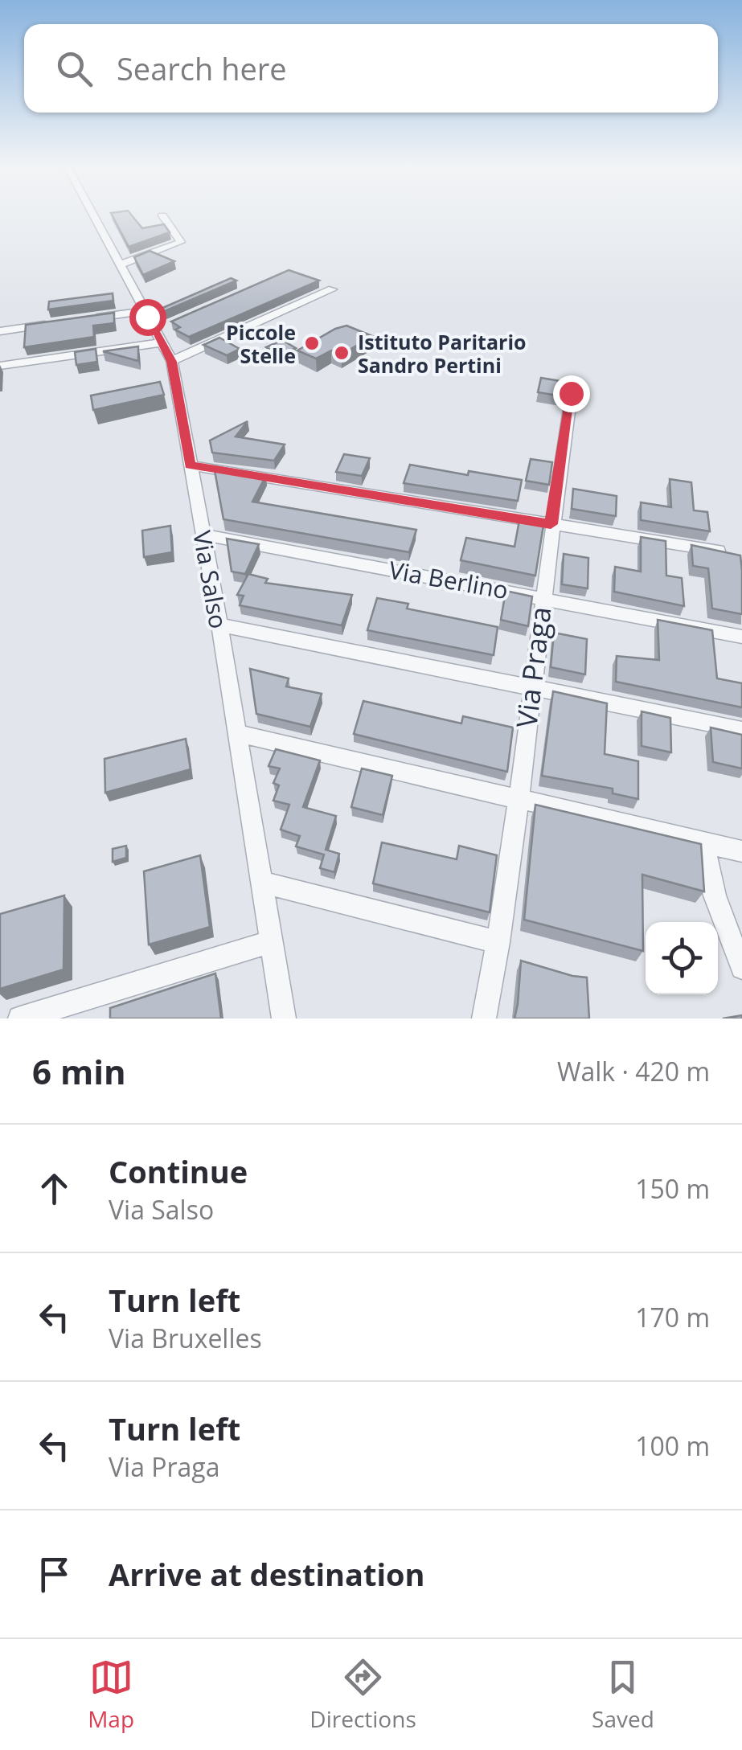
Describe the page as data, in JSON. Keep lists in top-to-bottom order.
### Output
{
  "streets": {
    "street": ["Via Salso", "Via Berlino", "Via Praga"]
  },
  "crossings": [
    ["Via Salso", "Via Berlino"],
    ["Via Berlino", "Via Praga"]
  ],
  "places": ["Piccole Stelle", "Istituto Paritario Sandro Pertini"],
  "page": {
    "search": "Search here",
    "heading": ["6 min", "Walk · 420 m"],
    "list": [
      ["Continue", "Via Salso", "150 m"],
      ["Turn left", "Via Bruxelles", "170 m"],
      ["Turn left", "Via Praga", "100 m"],
      "Arrive at destination"
    ],
    "nav": ["Map", "Directions", "Saved"]
  }
}
